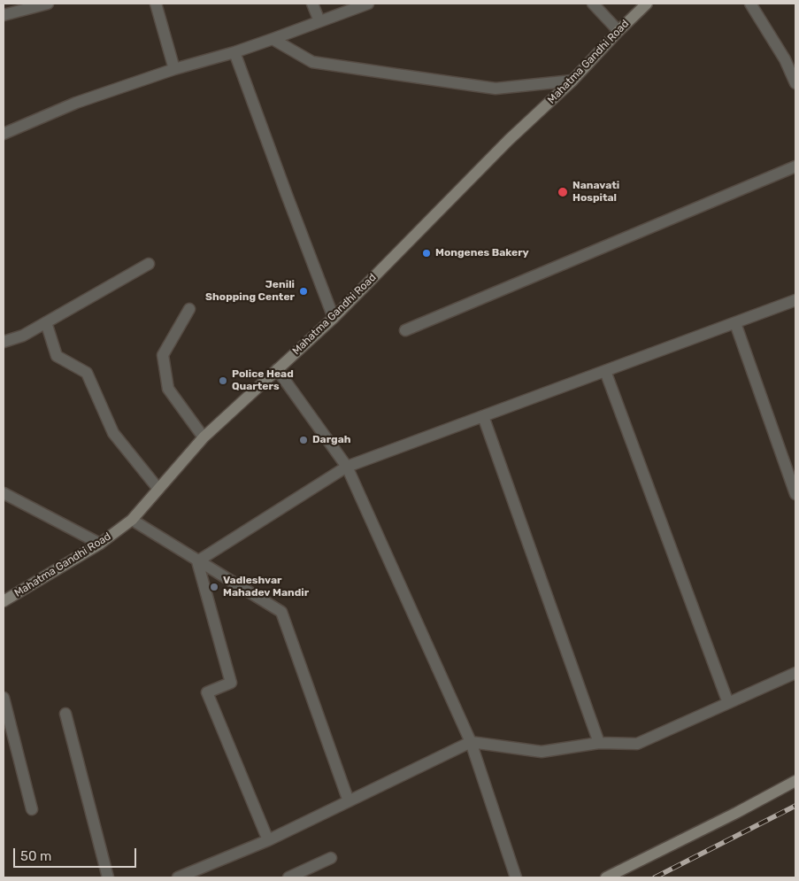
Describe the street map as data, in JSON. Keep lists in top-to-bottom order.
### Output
{
  "streets": {
    "street": ["Mahatma Gandhi Road"]
  },
  "places": [
    "Nanavati Hospital",
    "Mongenes Bakery",
    "Jenili Shopping Center",
    "Police Head Quarters",
    "Dargah",
    "Vadleshvar Mahadev Mandir"
  ],
  "scale_bar": "50 m"
}
